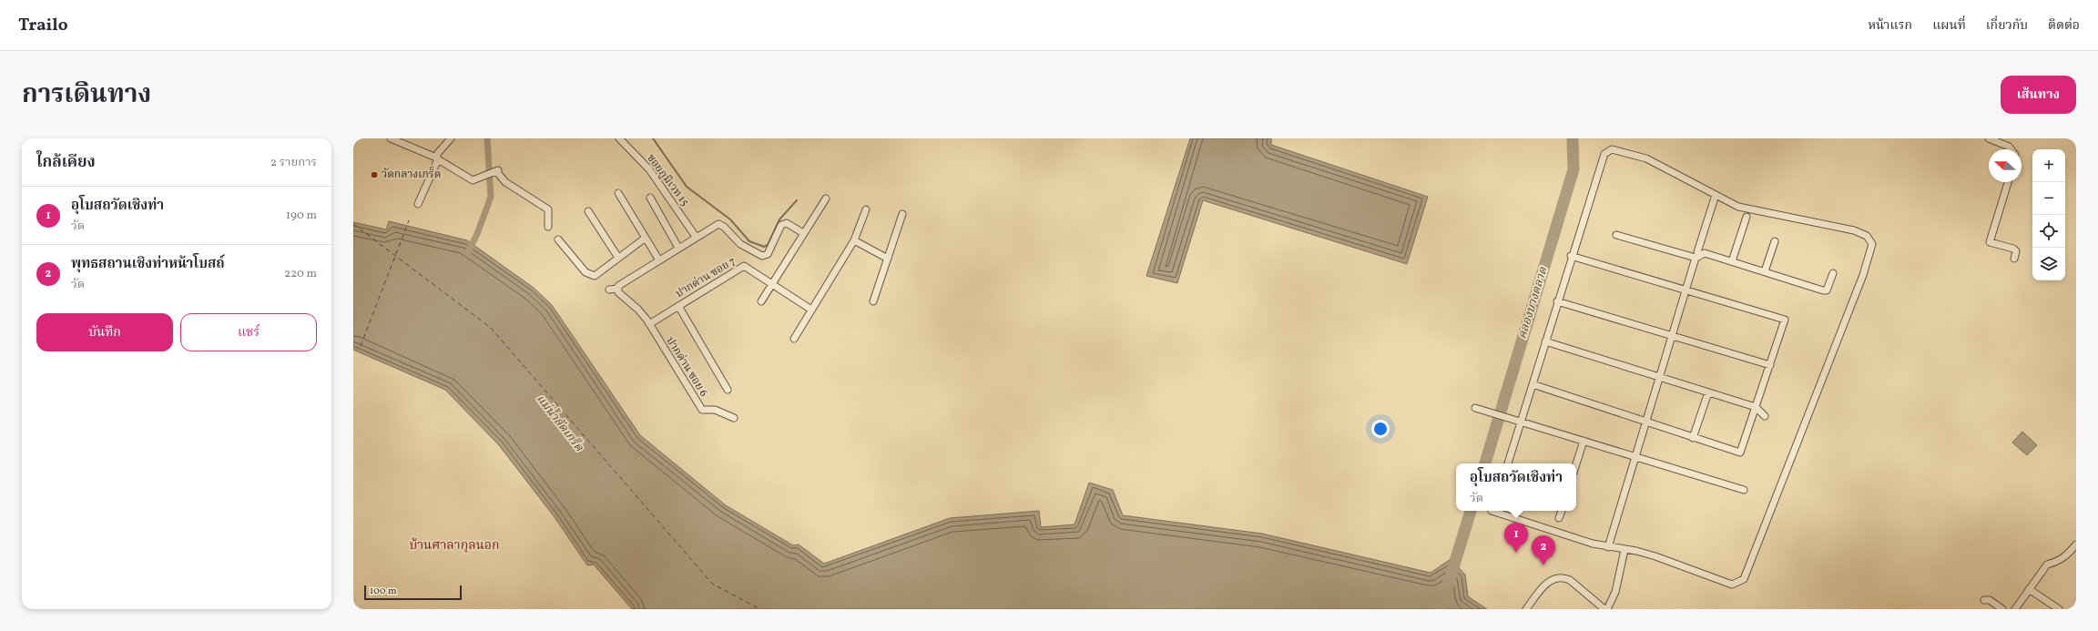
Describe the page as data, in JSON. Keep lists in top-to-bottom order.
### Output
{
  "streets": {
    "street": ["ซอยภูมิเวท 15", "ปากด่าน ซอย 7", "ปากด่าน ซอย 6"]
  },
  "crossings": [
    ["ปากด่าน ซอย 7", "ปากด่าน ซอย 6"]
  ],
  "districts": ["บ้านศาลากุลนอก"],
  "water": ["คลองบางตลาด", "แม่น้ำลัดเกร็ด"],
  "places": ["วัดกลางเกร็ด"],
  "scale_bar": "100 m",
  "north": "left",
  "page": {
    "header": "Trailo",
    "nav": [
      "หน้าแรก",
      "แผนที่",
      "เกี่ยวกับ",
      "ติดต่อ"
    ],
    "title": "การเดินทาง",
    "buttons": [
      "เส้นทาง",
      ["บันทึก", "แชร์"]
    ],
    "heading": ["ใกล้เคียง", "2 รายการ"],
    "map_buttons": ["+", "−"],
    "list": [
      {
        "mark": "1",
        "name": "อุโบสถวัดเชิงท่า",
        "note": "วัด",
        "value": "190 m"
      },
      {
        "mark": "2",
        "name": "พุทธสถานเชิงท่าหน้าโบสถ์",
        "note": "วัด",
        "value": "220 m"
      }
    ],
    "popup": ["อุโบสถวัดเชิงท่า", "วัด"],
    "pins": ["1", "2"],
    "scale": "100 m"
  }
}
